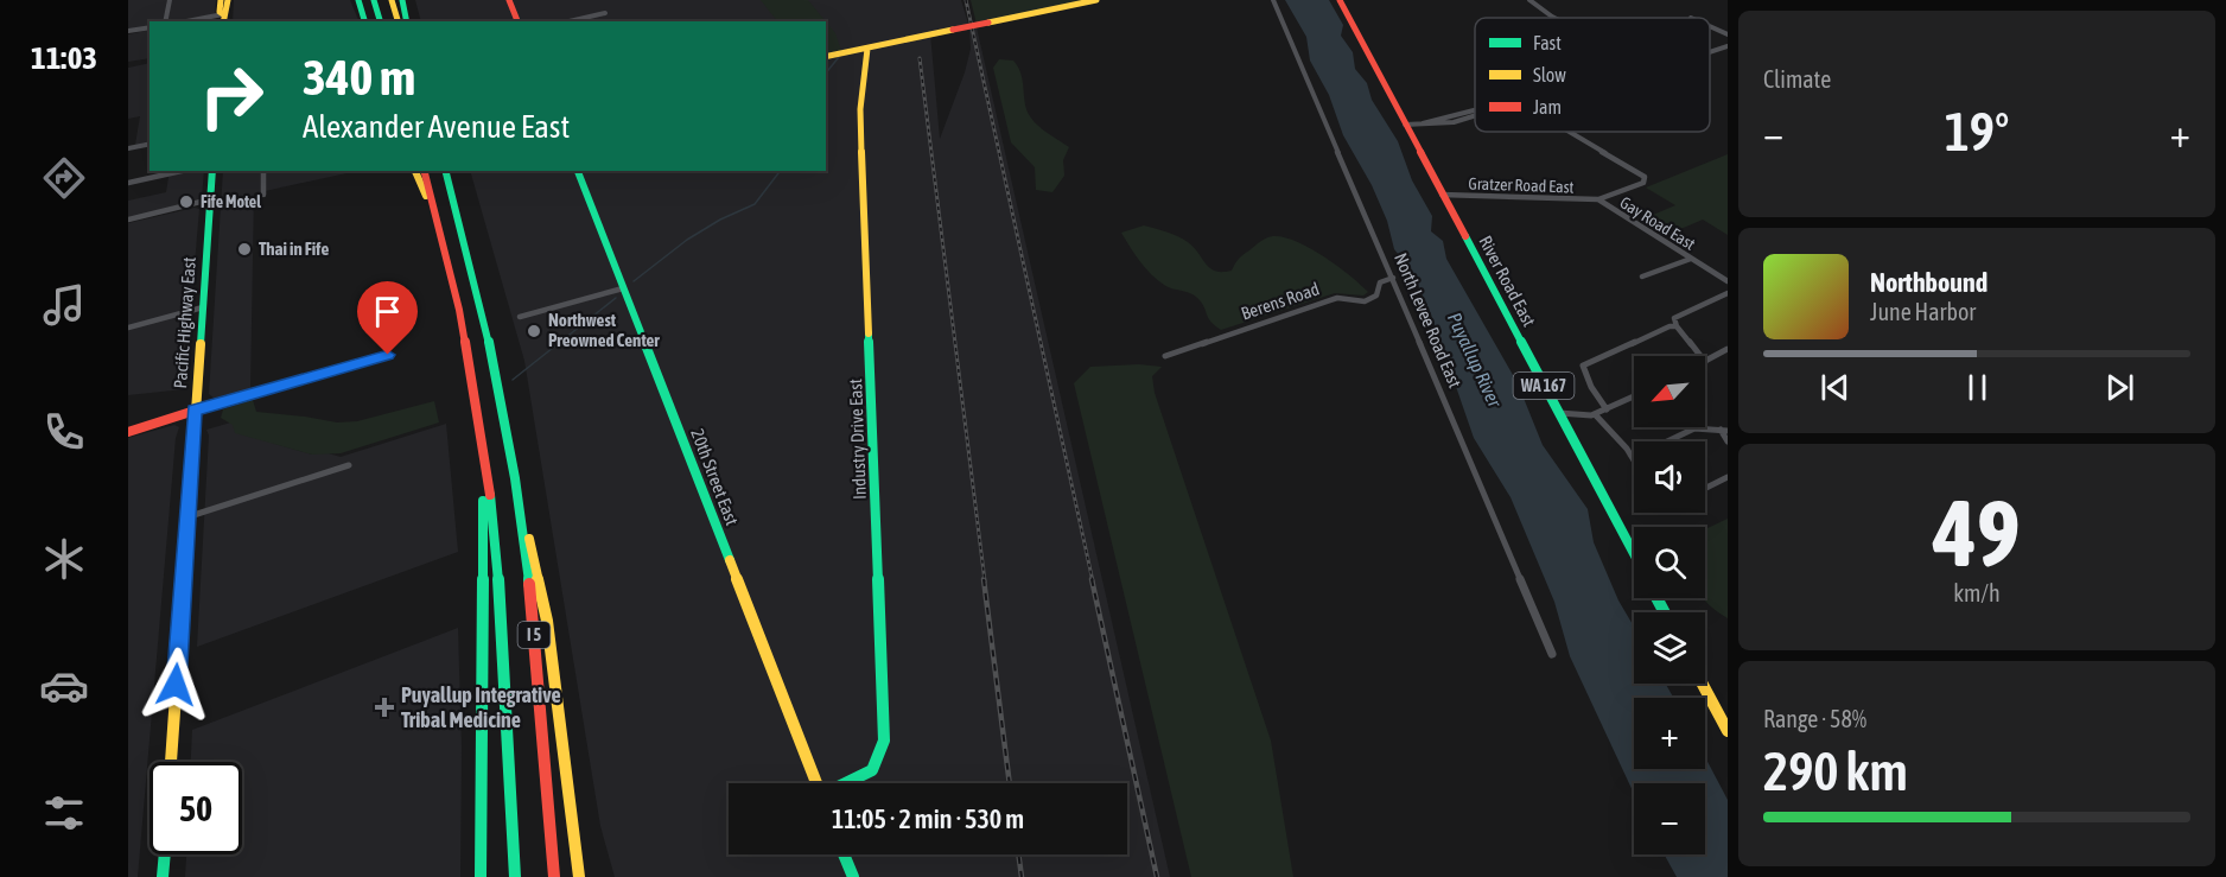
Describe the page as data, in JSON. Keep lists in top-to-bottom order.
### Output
{
  "streets": {
    "main road": [
      "River Road East",
      "Pacific Highway East",
      "WA 167",
      "Industry Drive East",
      "20th Street East",
      "I 5"
    ],
    "street": [
      "Gratzer Road East",
      "Gay Road East",
      "Berens Road",
      "North Levee Road East"
    ]
  },
  "crossings": [
    ["Gratzer Road East", "Gay Road East"],
    ["Gratzer Road East", "River Road East"],
    ["Berens Road", "North Levee Road East"]
  ],
  "water": ["Puyallup River"],
  "places": {
    "other": ["Fife Motel", "Thai in Fife", "Northwest Preowned Center"],
    "health": ["Puyallup Integrative Tribal Medicine"]
  },
  "legend": ["Fast", "Slow", "Jam"],
  "north": "bottom left",
  "page": {
    "tabs": "11:03",
    "tile": [
      "Climate",
      ["49", "km/h"],
      ["Range · 58%", "290 km"]
    ],
    "turn": ["340 m", "Alexander Avenue East"],
    "heat": ["−", "19°", "+"],
    "song": ["Northbound", "June Harbor"],
    "map_buttons": ["+", "−"],
    "limit": "50",
    "trip": "11:05 · 2 min · 530 m"
  }
}
